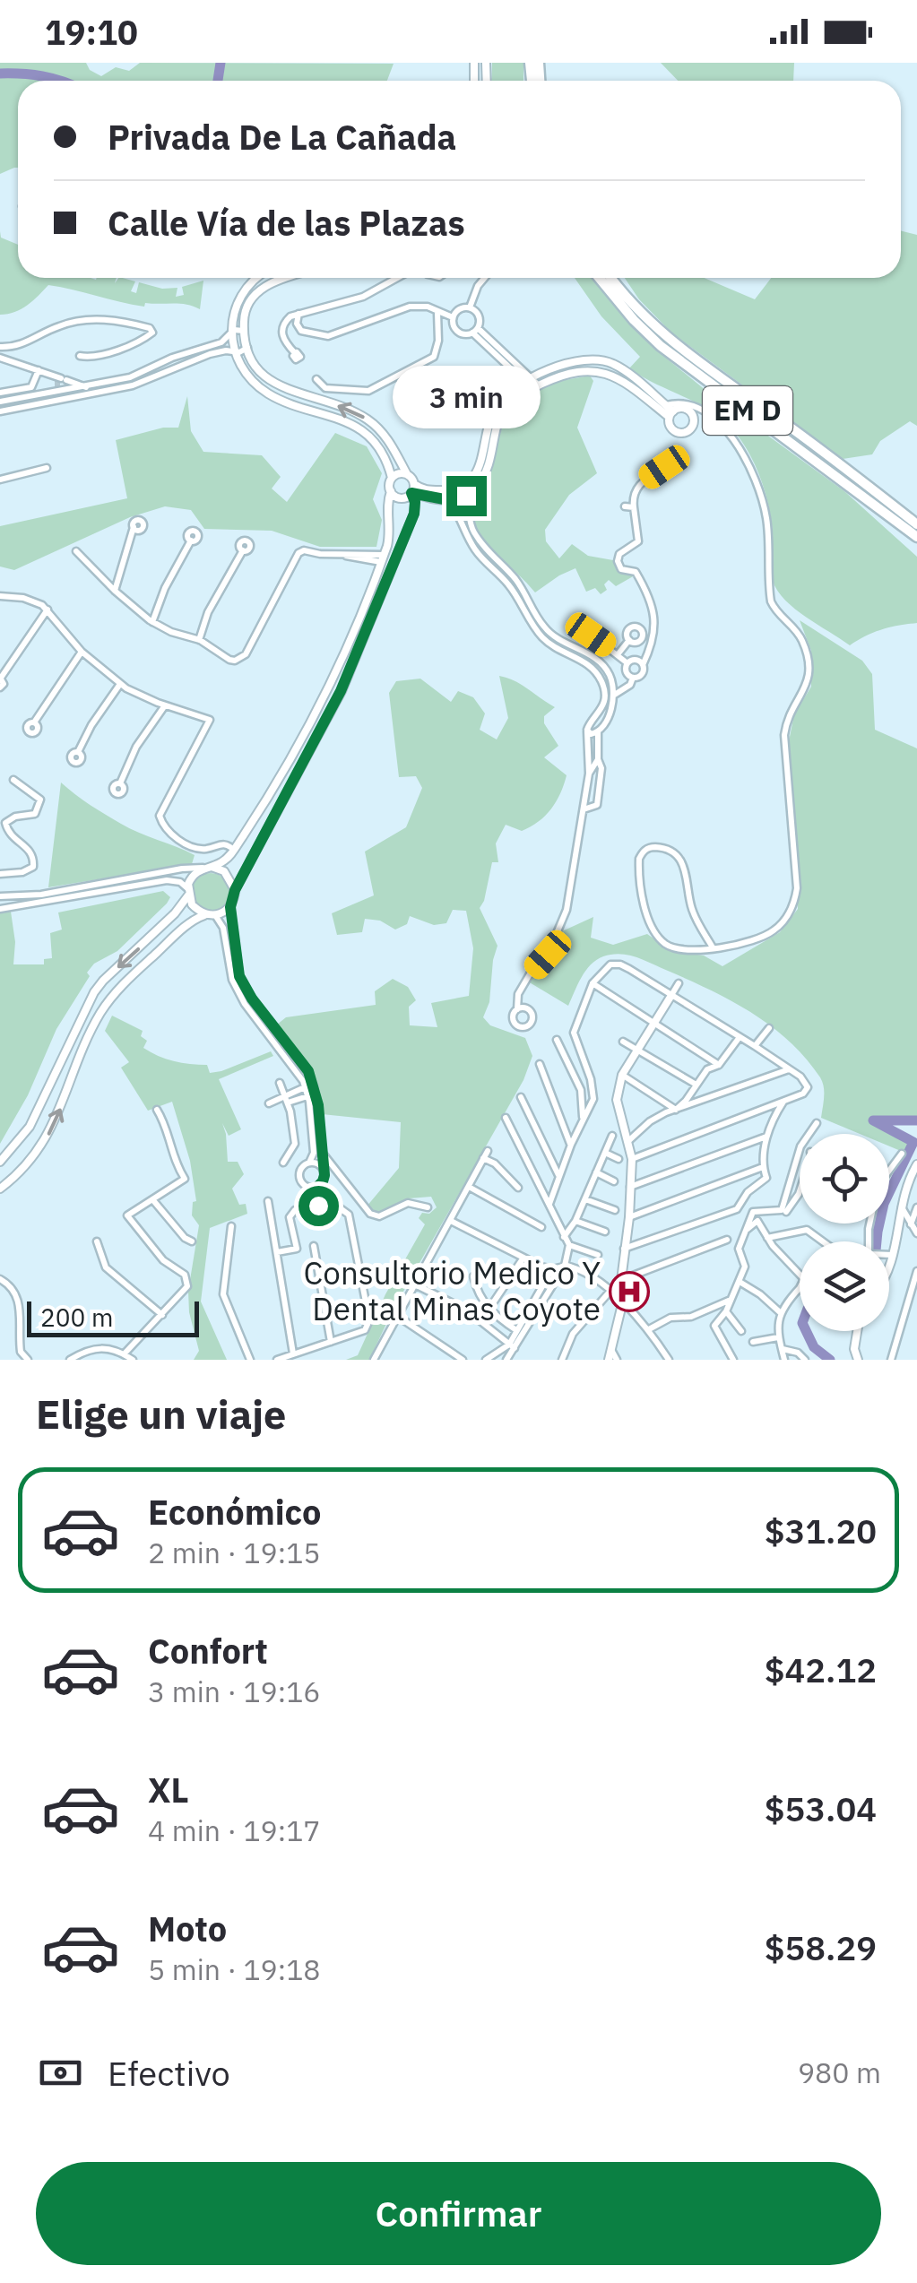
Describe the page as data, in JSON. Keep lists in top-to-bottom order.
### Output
{
  "streets": {
    "highway": ["EM D"]
  },
  "places": {
    "hospital": ["Consultorio Medico Y Dental Minas Coyote"]
  },
  "scale_bar": "200 m",
  "page": {
    "status": "19:10",
    "banner": ["Privada De La Cañada", "Calle Vía de las Plazas"],
    "bubble": "3 min",
    "scale": "200 m",
    "heading": "Elige un viaje",
    "list": [
      {
        "name": "Económico",
        "note": "2 min · 19:15",
        "value": "$31.20"
      },
      {
        "name": "Confort",
        "note": "3 min · 19:16",
        "value": "$42.12"
      },
      {
        "name": "XL",
        "note": "4 min · 19:17",
        "value": "$53.04"
      },
      {
        "name": "Moto",
        "note": "5 min · 19:18",
        "value": "$58.29"
      }
    ],
    "pay": ["Efectivo", "980 m"],
    "buttons": "Confirmar"
  }
}
